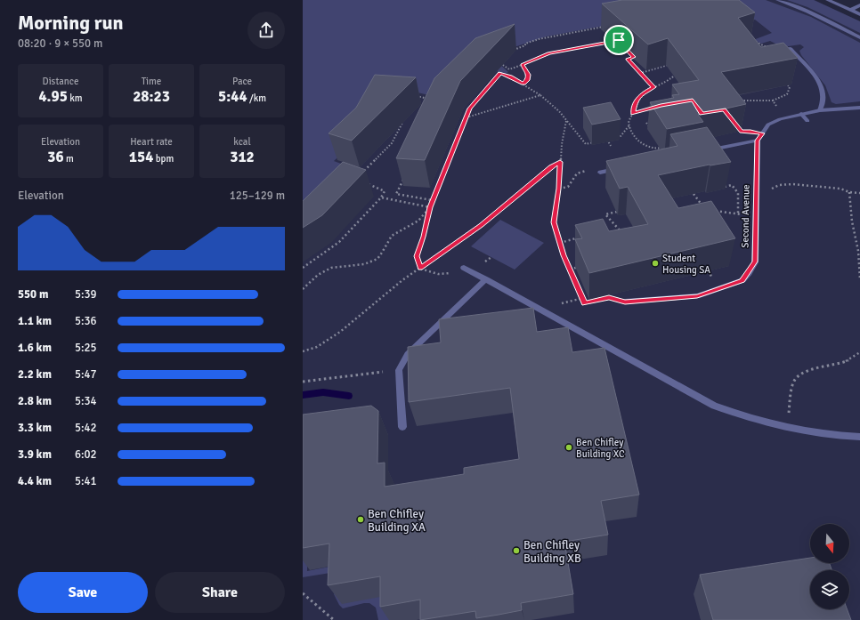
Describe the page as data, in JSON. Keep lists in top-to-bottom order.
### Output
{
  "streets": {
    "street": ["Second Avenue"]
  },
  "places": [
    "Student Housing SA",
    "Ben Chifley Building XC",
    "Ben Chifley Building XA",
    "Ben Chifley Building XB"
  ],
  "north": "bottom",
  "page": {
    "heading": ["Morning run", "08:20 · 9 × 550 m"],
    "stats": [
      ["Distance", "4.95 km"],
      ["Time", "28:23"],
      ["Pace", "5:44 /km"],
      ["Elevation", "36 m"],
      ["Heart rate", "154 bpm"],
      ["kcal", "312"]
    ],
    "chart": ["Elevation", "125–129 m"],
    "list": [
      {
        "name": "550 m",
        "note": "5:39"
      },
      {
        "name": "1.1 km",
        "note": "5:36"
      },
      {
        "name": "1.6 km",
        "note": "5:25"
      },
      {
        "name": "2.2 km",
        "note": "5:47"
      },
      {
        "name": "2.8 km",
        "note": "5:34"
      },
      {
        "name": "3.3 km",
        "note": "5:42"
      },
      {
        "name": "3.9 km",
        "note": "6:02"
      },
      {
        "name": "4.4 km",
        "note": "5:41"
      }
    ],
    "buttons": ["Save", "Share"]
  }
}
